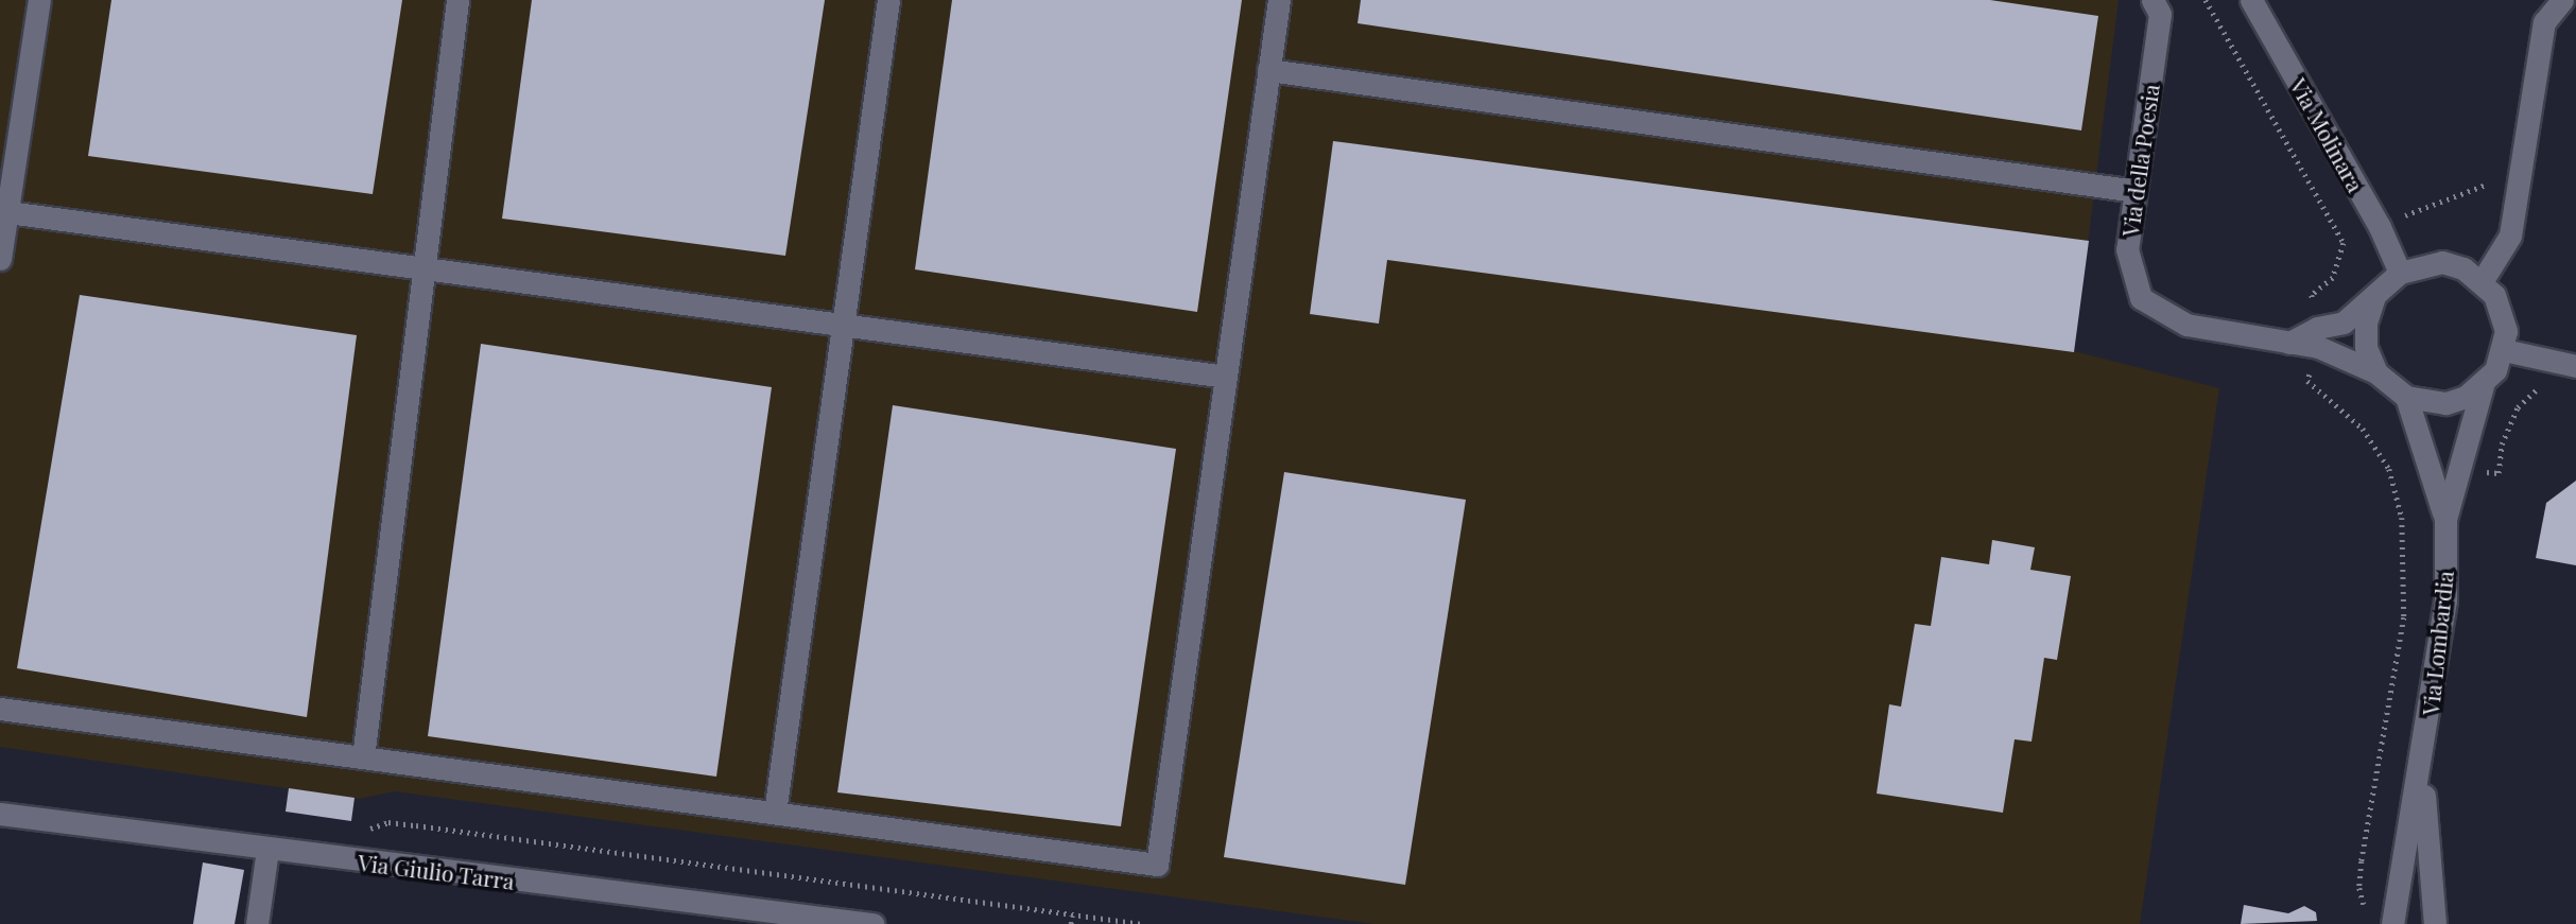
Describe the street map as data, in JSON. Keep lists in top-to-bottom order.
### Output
{
  "streets": {
    "street": [
      "Via Molinara",
      "Via della Poesia",
      "Via Lombardia",
      "Via Giulio Tarra"
    ]
  },
  "crossings": [
    ["Via Molinara", "Via della Poesia"],
    ["Via Molinara", "Via Lombardia"],
    ["Via della Poesia", "Via Lombardia"]
  ]
}
